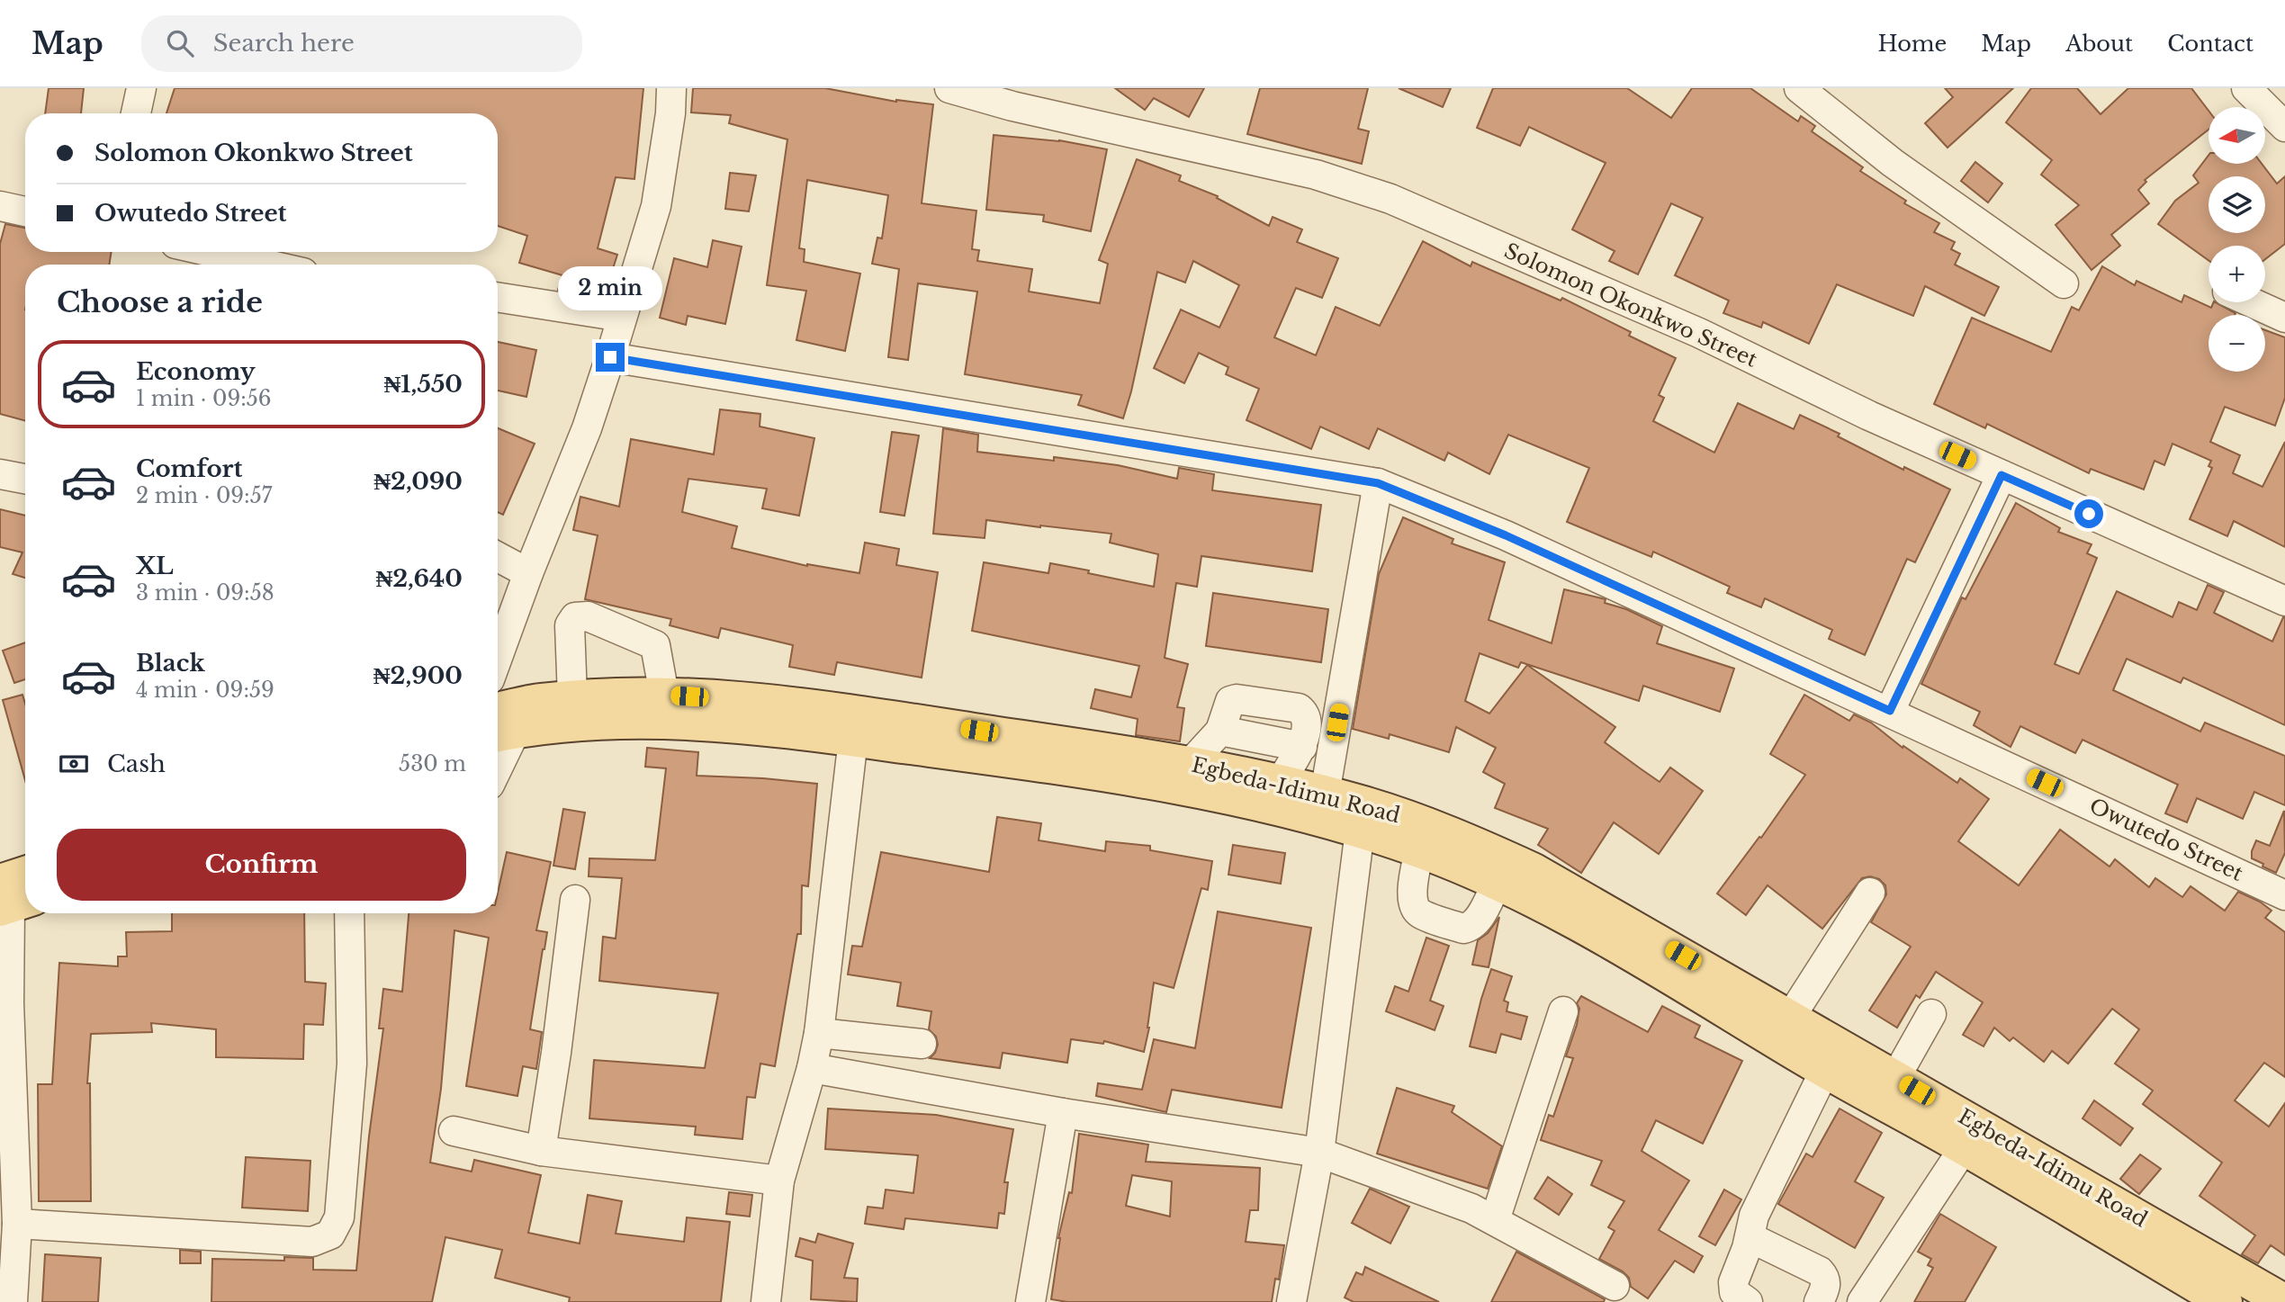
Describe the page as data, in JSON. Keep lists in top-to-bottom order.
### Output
{
  "streets": {
    "main road": ["Egbeda-Idimu Road"],
    "street": ["Solomon Okonkwo Street", "Owutedo Street"]
  },
  "north": "left",
  "page": {
    "header": "Map",
    "search": "Search here",
    "nav": [
      "Home",
      "Map",
      "About",
      "Contact"
    ],
    "map_buttons": ["+", "−"],
    "banner": ["Solomon Okonkwo Street", "Owutedo Street"],
    "heading": "Choose a ride",
    "bubble": "2 min",
    "list": [
      {
        "name": "Economy",
        "note": "1 min · 09:56",
        "value": "₦1,550"
      },
      {
        "name": "Comfort",
        "note": "2 min · 09:57",
        "value": "₦2,090"
      },
      {
        "name": "XL",
        "note": "3 min · 09:58",
        "value": "₦2,640"
      },
      {
        "name": "Black",
        "note": "4 min · 09:59",
        "value": "₦2,900"
      }
    ],
    "pay": ["Cash", "530 m"],
    "buttons": "Confirm"
  }
}
